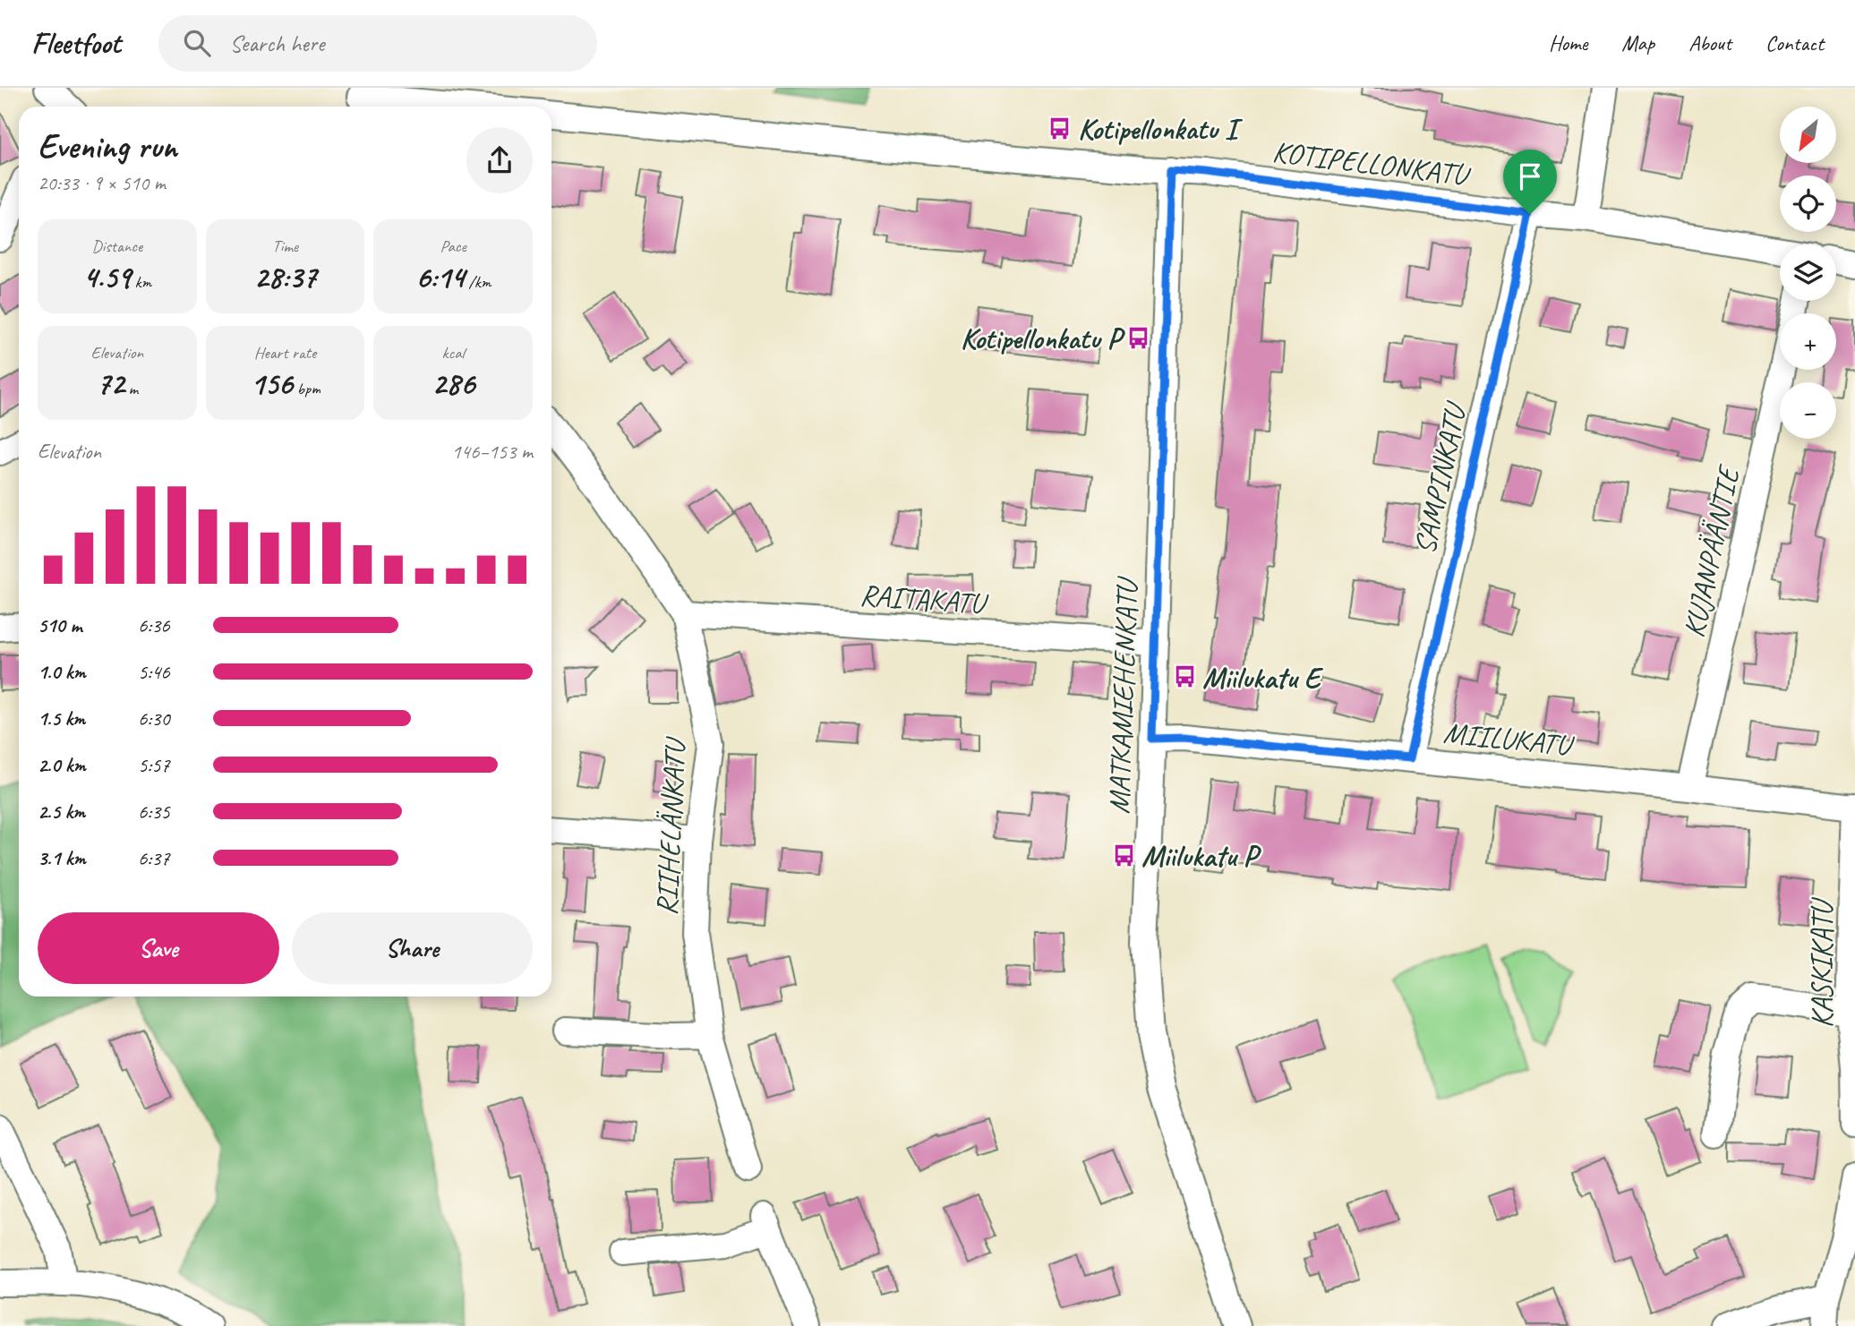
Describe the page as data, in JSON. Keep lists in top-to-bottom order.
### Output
{
  "streets": {
    "street": [
      "KOTIPELLONKATU",
      "SAMPINKATU",
      "KUJANPÄÄNTIE",
      "RAITAKATU",
      "MATKAMIEHENKATU",
      "MIILUKATU",
      "RIIHELÄNKATU",
      "KASKIKATU"
    ]
  },
  "crossings": [
    ["KOTIPELLONKATU", "SAMPINKATU"],
    ["KOTIPELLONKATU", "MATKAMIEHENKATU"],
    ["SAMPINKATU", "MIILUKATU"],
    ["KUJANPÄÄNTIE", "MIILUKATU"],
    ["RAITAKATU", "MATKAMIEHENKATU"],
    ["RAITAKATU", "RIIHELÄNKATU"],
    ["MATKAMIEHENKATU", "MIILUKATU"],
    ["MIILUKATU", "KASKIKATU"]
  ],
  "places": {
    "bus stop": [
      "Kotipellonkatu I",
      "Kotipellonkatu P",
      "Miilukatu E",
      "Miilukatu P"
    ]
  },
  "north": "bottom left",
  "page": {
    "header": "Fleetfoot",
    "search": "Search here",
    "nav": [
      "Home",
      "Map",
      "About",
      "Contact"
    ],
    "map_buttons": ["+", "−"],
    "heading": ["Evening run", "20:33 · 9 × 510 m"],
    "stats": [
      ["Distance", "4.59 km"],
      ["Time", "28:37"],
      ["Pace", "6:14 /km"],
      ["Elevation", "72 m"],
      ["Heart rate", "156 bpm"],
      ["kcal", "286"]
    ],
    "chart": ["Elevation", "146–153 m"],
    "list": [
      {
        "name": "510 m",
        "note": "6:36"
      },
      {
        "name": "1.0 km",
        "note": "5:46"
      },
      {
        "name": "1.5 km",
        "note": "6:30"
      },
      {
        "name": "2.0 km",
        "note": "5:57"
      },
      {
        "name": "2.5 km",
        "note": "6:35"
      },
      {
        "name": "3.1 km",
        "note": "6:37"
      }
    ],
    "buttons": ["Save", "Share"]
  }
}
